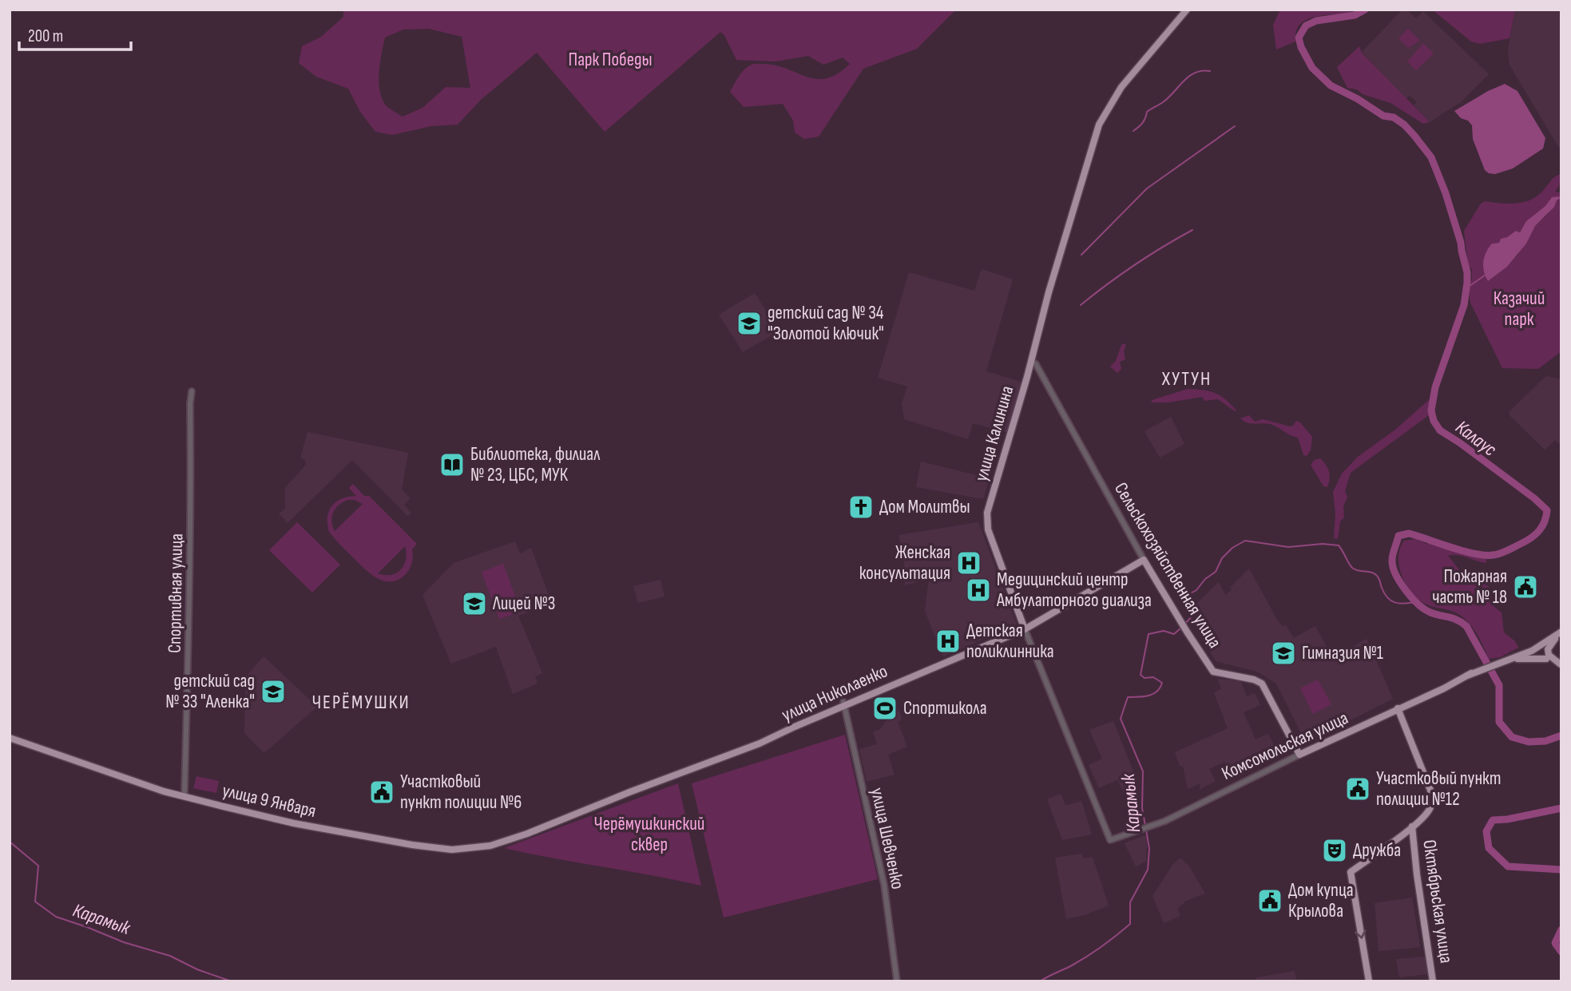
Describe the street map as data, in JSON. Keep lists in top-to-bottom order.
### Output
{
  "streets": {
    "main road": [
      "улица Калинина",
      "Сельскохозяйственная улица",
      "улица Николаенко",
      "Комсомольская улица",
      "улица 9 Января",
      "Октябрьская улица"
    ],
    "street": ["Спортивная улица", "улица Шевченко"]
  },
  "crossings": [
    ["улица Калинина", "Сельскохозяйственная улица"],
    ["улица Калинина", "улица Николаенко"],
    ["улица Калинина", "Комсомольская улица"],
    ["Сельскохозяйственная улица", "улица Николаенко"],
    ["Сельскохозяйственная улица", "Комсомольская улица"],
    ["Спортивная улица", "улица 9 Января"],
    ["улица Николаенко", "улица 9 Января"],
    ["улица Николаенко", "улица Шевченко"]
  ],
  "districts": ["ХУТУН", "ЧЕРЁМУШКИ"],
  "water": ["Калаус", "Карамык"],
  "parks": ["Парк Победы", "Казачий парк", "Черёмушкинский сквер"],
  "places": {
    "school or university": [
      "детский сад № 34 \"Золотой ключик\"",
      "Лицей №3",
      "Гимназия №1",
      "детский сад № 33 \"Аленка\""
    ],
    "library": ["Библиотека, филиал № 23, ЦБС, МУК"],
    "church": ["Дом Молитвы"],
    "hospital": ["Женская консультация", "Медицинский центр Амбулаторного диализа", "Детская поликлинника"],
    "public building": [
      "Пожарная часть № 18",
      "Участковый пункт полиции №12",
      "Участковый пункт полиции №6",
      "Дом купца Крылова"
    ],
    "sports": ["Спортшкола"],
    "theatre": ["Дружба"]
  },
  "scale_bar": "200 m"
}
